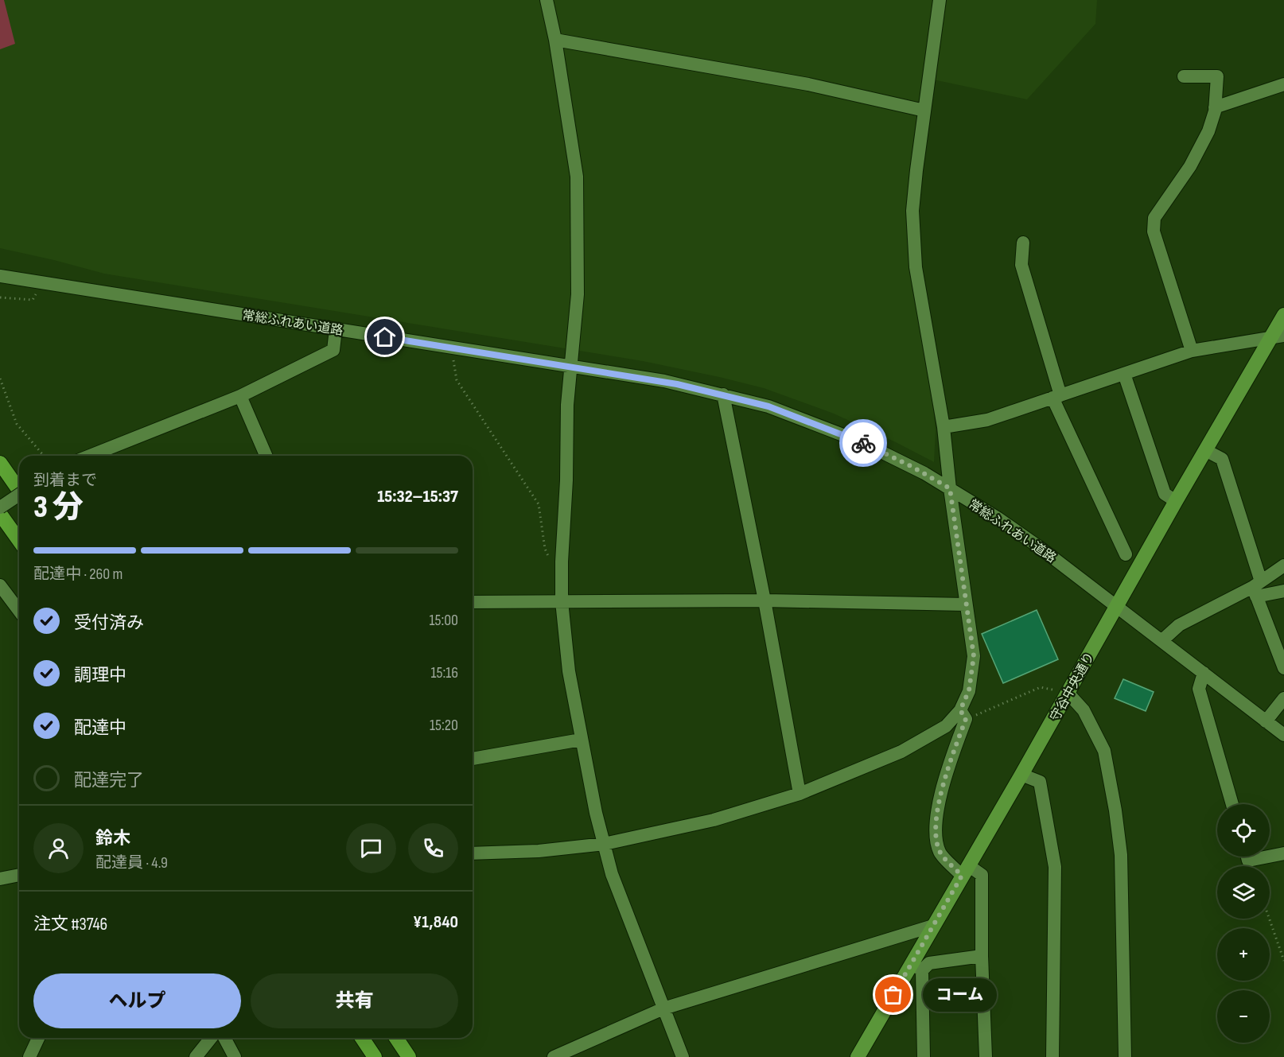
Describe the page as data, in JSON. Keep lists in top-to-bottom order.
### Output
{
  "streets": {
    "main road": ["守谷中央通り"],
    "street": ["常総ふれあい道路"]
  },
  "crossings": [
    ["常総ふれあい道路", "守谷中央通り"]
  ],
  "places": ["コーム"],
  "page": {
    "heading": ["3 分", "到着まで", "15:32–15:37"],
    "panel": [
      "鈴木",
      "配達員 · 4.9",
      "注文 #3746",
      "¥1,840"
    ],
    "bar": "配達中 · 260 m",
    "list": [
      ["受付済み", "15:00"],
      ["調理中", "15:16"],
      ["配達中", "15:20"],
      "配達完了"
    ],
    "map_buttons": ["+", "−"],
    "buttons": ["ヘルプ", "共有"],
    "bubble": "コーム"
  }
}
